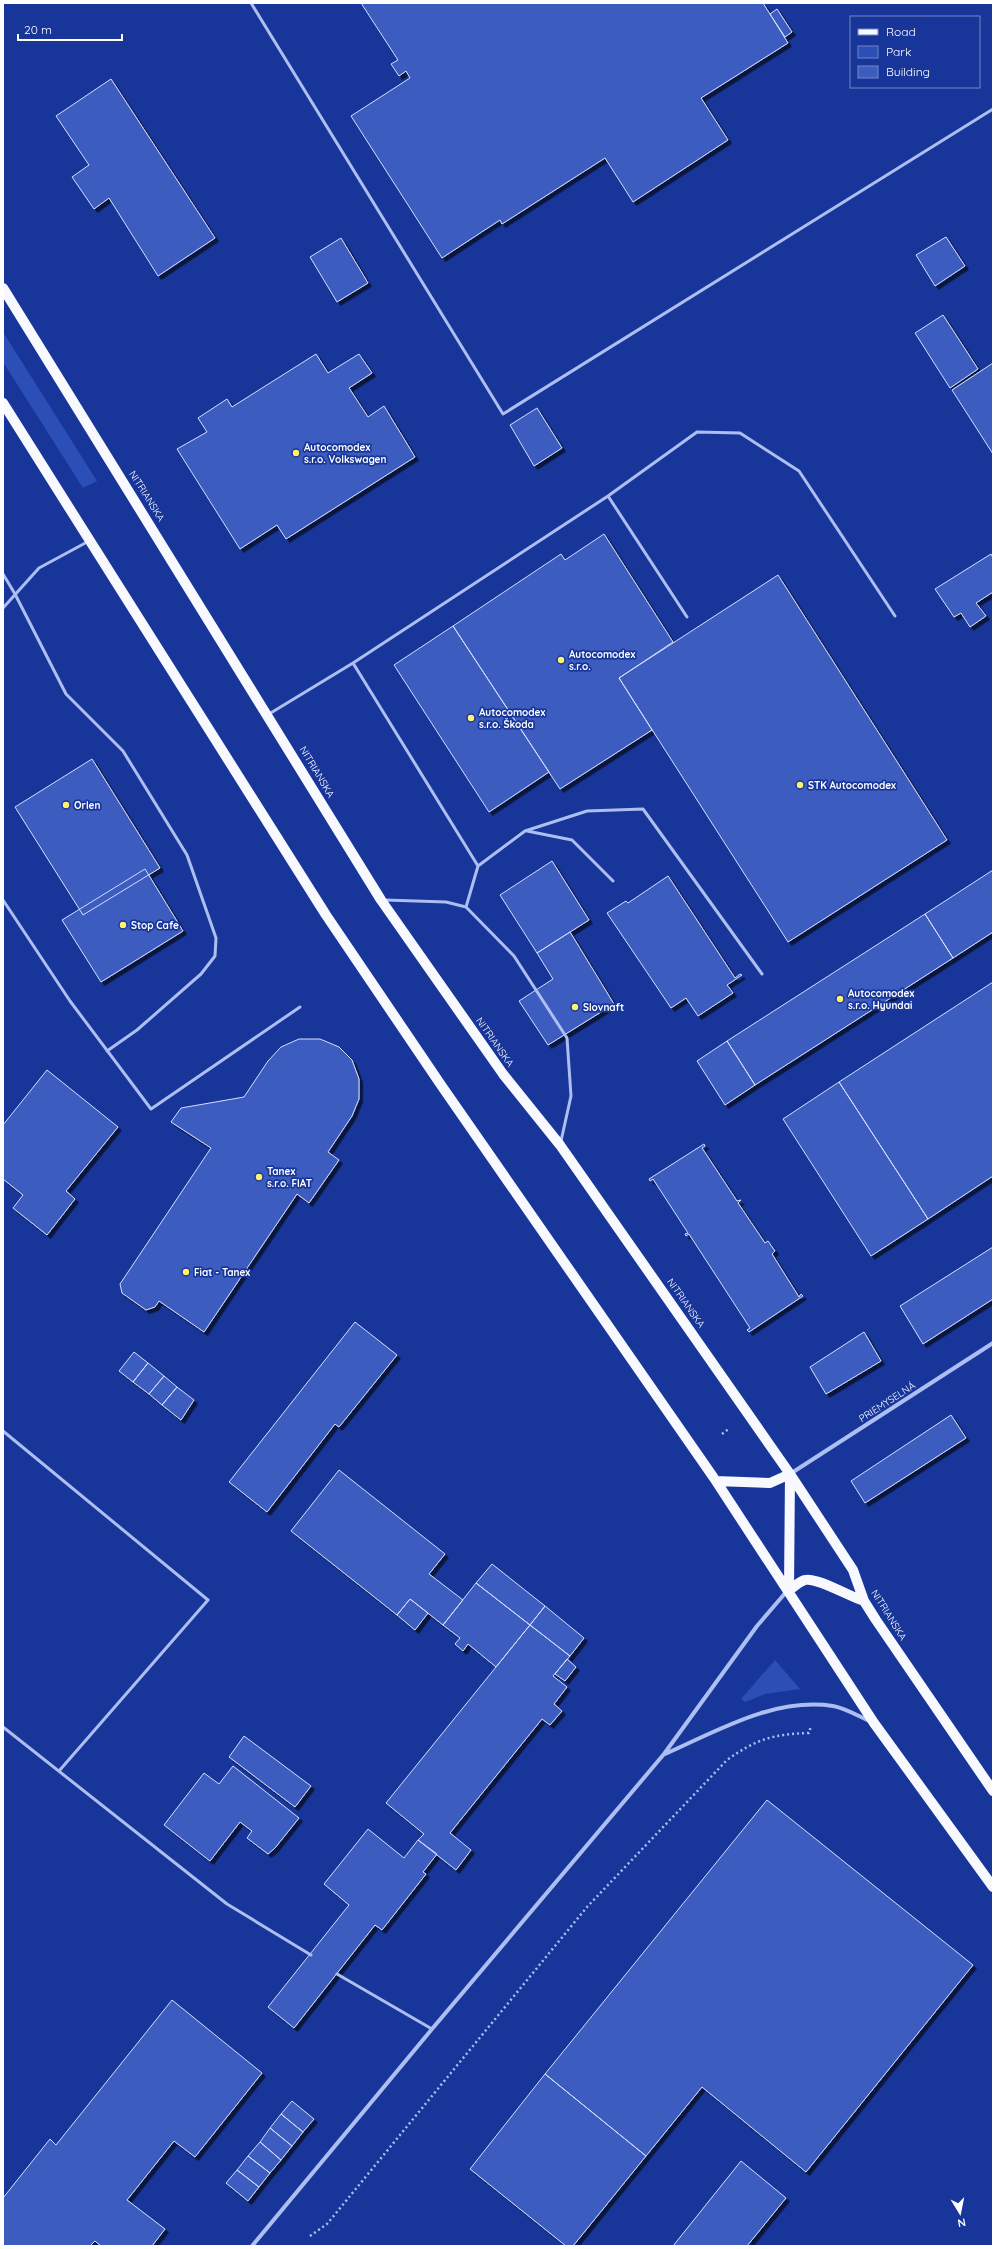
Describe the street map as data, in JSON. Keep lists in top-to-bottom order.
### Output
{
  "streets": {
    "main road": ["NITRIANSKA"],
    "street": ["PRIEMYSELNÁ"]
  },
  "crossings": [
    ["NITRIANSKA", "PRIEMYSELNÁ"]
  ],
  "places": [
    "Autocomodex s.r.o. Volkswagen",
    "Autocomodex s.r.o.",
    "Autocomodex s.r.o. Škoda",
    "STK Autocomodex",
    "Orlen",
    "Stop Cafe",
    "Autocomodex s.r.o. Hyundai",
    "Slovnaft",
    "Tanex s.r.o. FIAT",
    "Fiat - Tanex"
  ],
  "legend": ["Road", "Park", "Building"],
  "scale_bar": "20 m",
  "north": "bottom"
}
